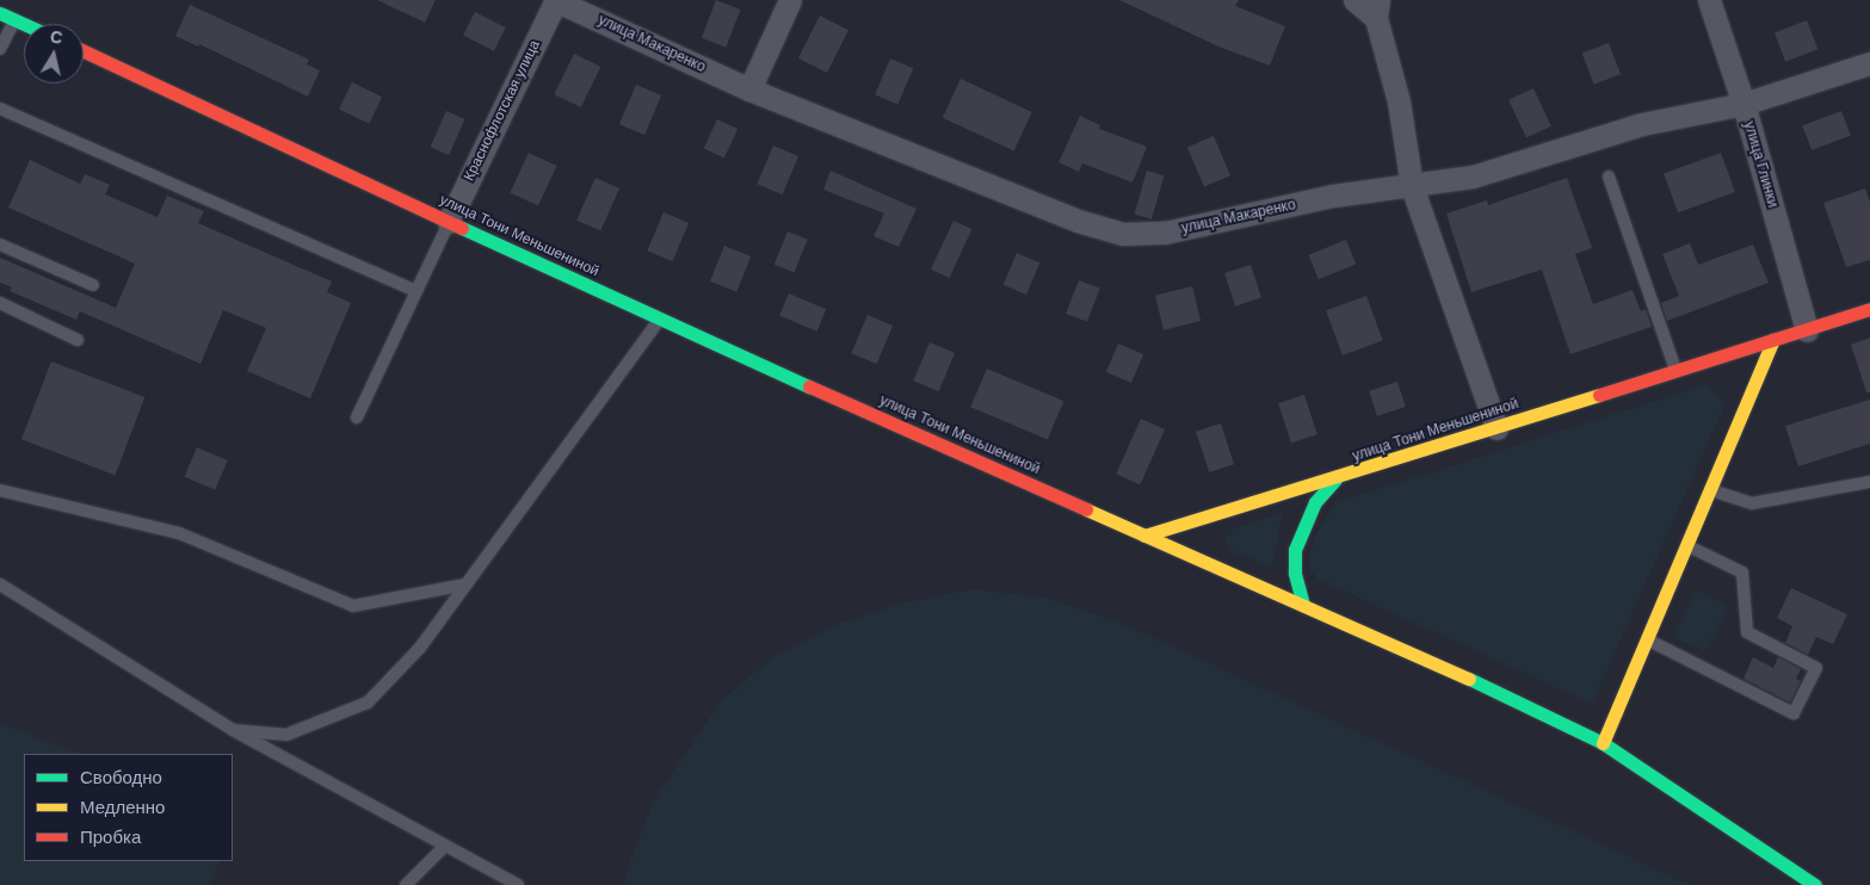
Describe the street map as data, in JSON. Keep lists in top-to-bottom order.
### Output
{
  "streets": {
    "main road": ["улица Тони Меньшениной"],
    "street": ["улица Макаренко", "Краснофлотская улица", "улица Глинки"]
  },
  "crossings": [
    ["улица Макаренко", "Краснофлотская улица"],
    ["улица Макаренко", "улица Глинки"],
    ["Краснофлотская улица", "улица Тони Меньшениной"],
    ["улица Глинки", "улица Тони Меньшениной"]
  ],
  "legend": ["Свободно", "Медленно", "Пробка"],
  "north": "top"
}
